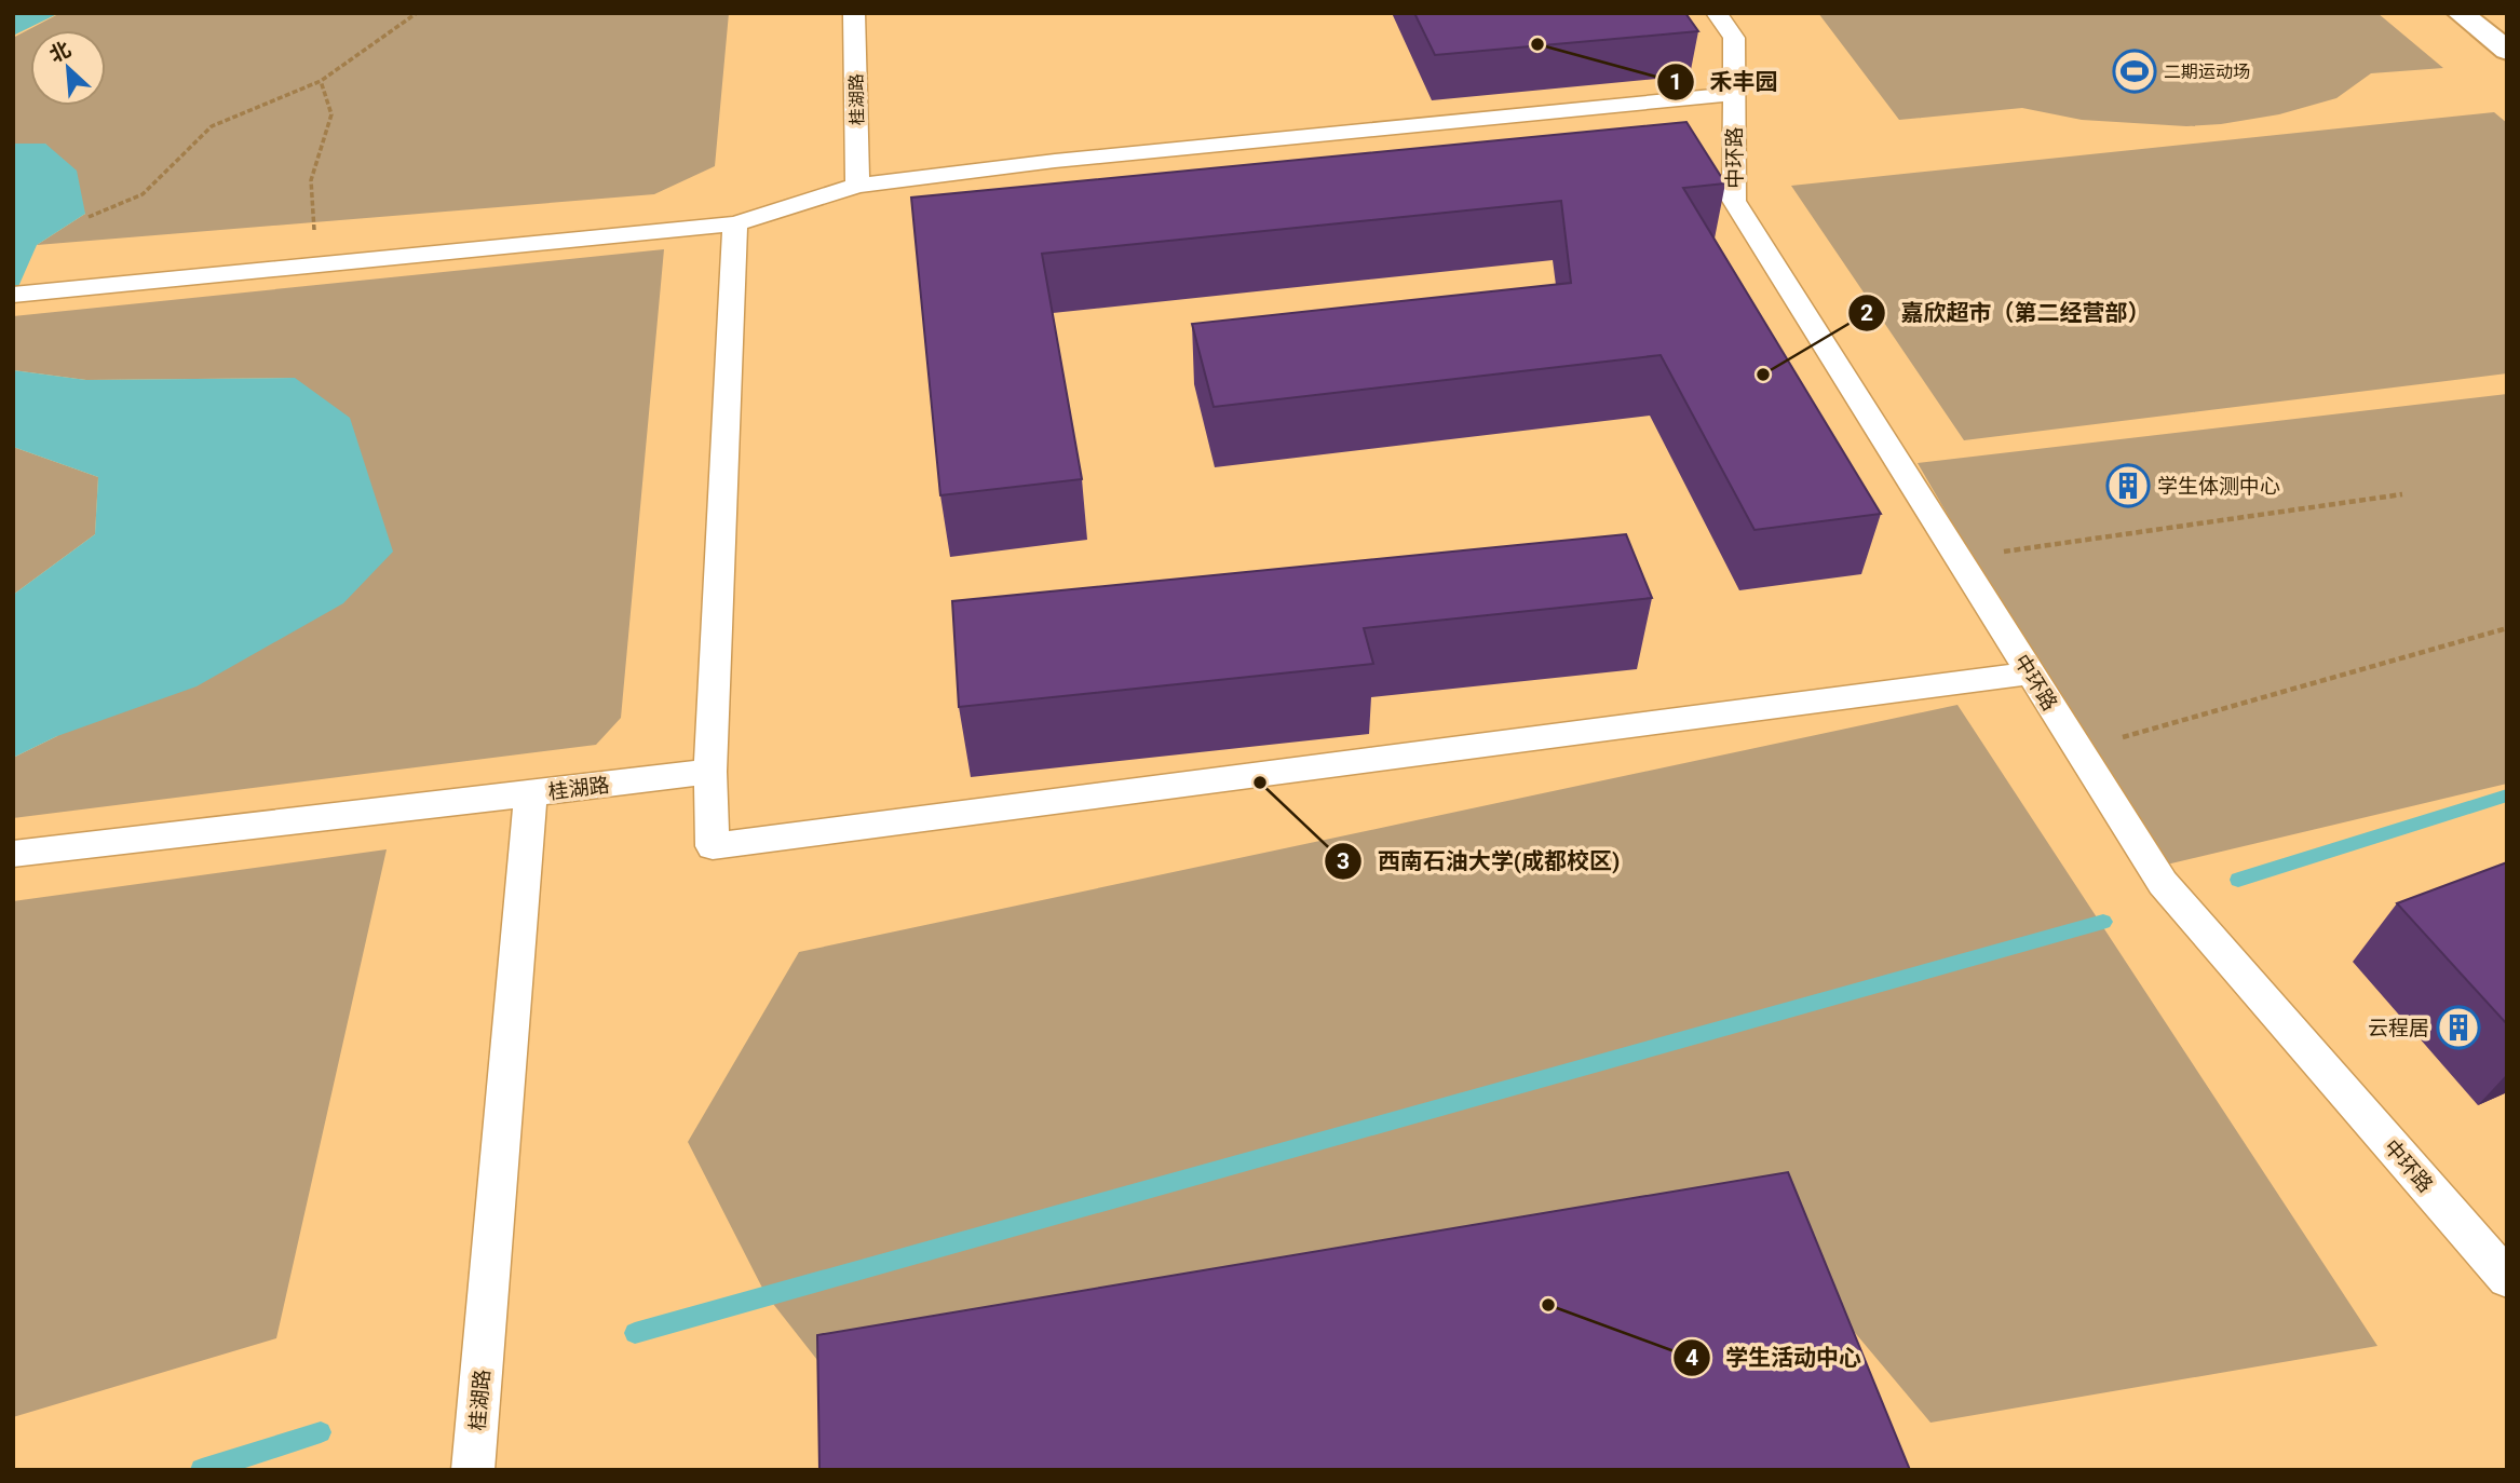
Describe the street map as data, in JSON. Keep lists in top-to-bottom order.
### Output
{
  "streets": {
    "lane": ["桂湖路", "中环路"]
  },
  "places": {
    "other": [
      "禾丰园",
      "嘉欣超市（第二经营部）",
      "西南石油大学(成都校区)",
      "学生活动中心"
    ],
    "sports": ["二期运动场"],
    "building": ["学生体测中心", "云程居"]
  },
  "north": "top left"
}
